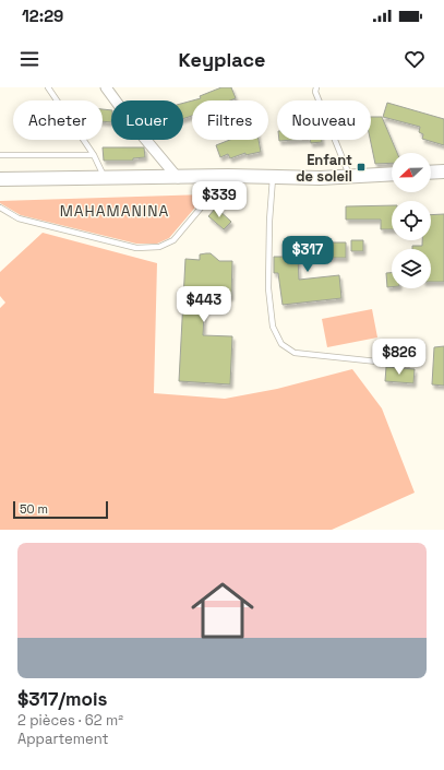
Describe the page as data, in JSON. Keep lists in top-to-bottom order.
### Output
{
  "districts": ["MAHAMANINA"],
  "places": {
    "transit": ["Enfant de soleil"]
  },
  "scale_bar": "50 m",
  "north": "left",
  "page": {
    "status": "12:29",
    "header": "Keyplace",
    "chip": [
      "Acheter",
      "Louer",
      "Filtres",
      "Nouveau"
    ],
    "price": [
      "$339",
      "$317",
      "$443",
      "$826"
    ],
    "scale": "50 m",
    "list": [
      {
        "name": "$317/mois",
        "note": "2 pièces · 62 m² · Appartement"
      }
    ]
  }
}
